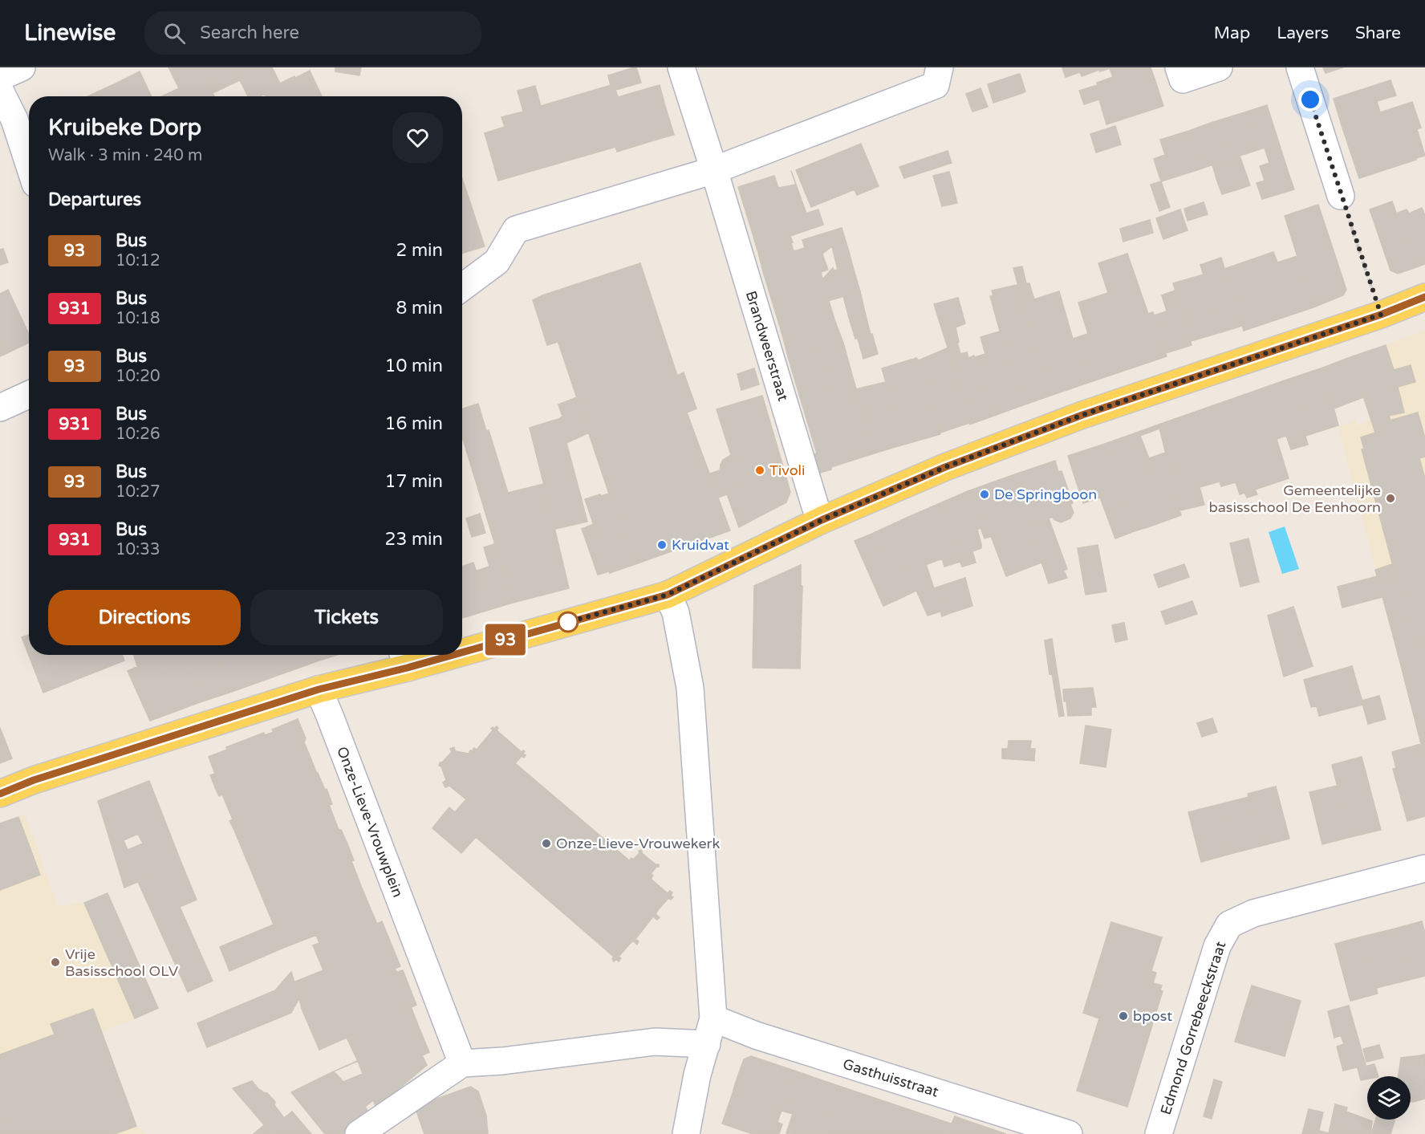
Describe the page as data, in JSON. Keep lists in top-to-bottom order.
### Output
{
  "streets": {
    "street": [
      "Brandweerstraat",
      "Onze-Lieve-Vrouwplein",
      "Edmond Gorrebeeckstraat",
      "Gasthuisstraat"
    ]
  },
  "places": [
    "Tivoli",
    "De Springboon",
    "Gemeentelijke basisschool De Eenhoorn",
    "Kruidvat",
    "Onze-Lieve-Vrouwekerk",
    "Vrije Basisschool OLV",
    "bpost"
  ],
  "lines": ["bus line 93"],
  "page": {
    "header": "Linewise",
    "search": "Search here",
    "nav": ["Map", "Layers", "Share"],
    "on_map": "93",
    "heading": [
      ["Kruibeke Dorp", "Walk · 3 min · 240 m"],
      "Departures"
    ],
    "list": [
      {
        "mark": "93",
        "name": "Bus",
        "note": "10:12",
        "value": "2 min"
      },
      {
        "mark": "931",
        "name": "Bus",
        "note": "10:18",
        "value": "8 min"
      },
      {
        "mark": "93",
        "name": "Bus",
        "note": "10:20",
        "value": "10 min"
      },
      {
        "mark": "931",
        "name": "Bus",
        "note": "10:26",
        "value": "16 min"
      },
      {
        "mark": "93",
        "name": "Bus",
        "note": "10:27",
        "value": "17 min"
      },
      {
        "mark": "931",
        "name": "Bus",
        "note": "10:33",
        "value": "23 min"
      }
    ],
    "buttons": ["Directions", "Tickets"]
  }
}
